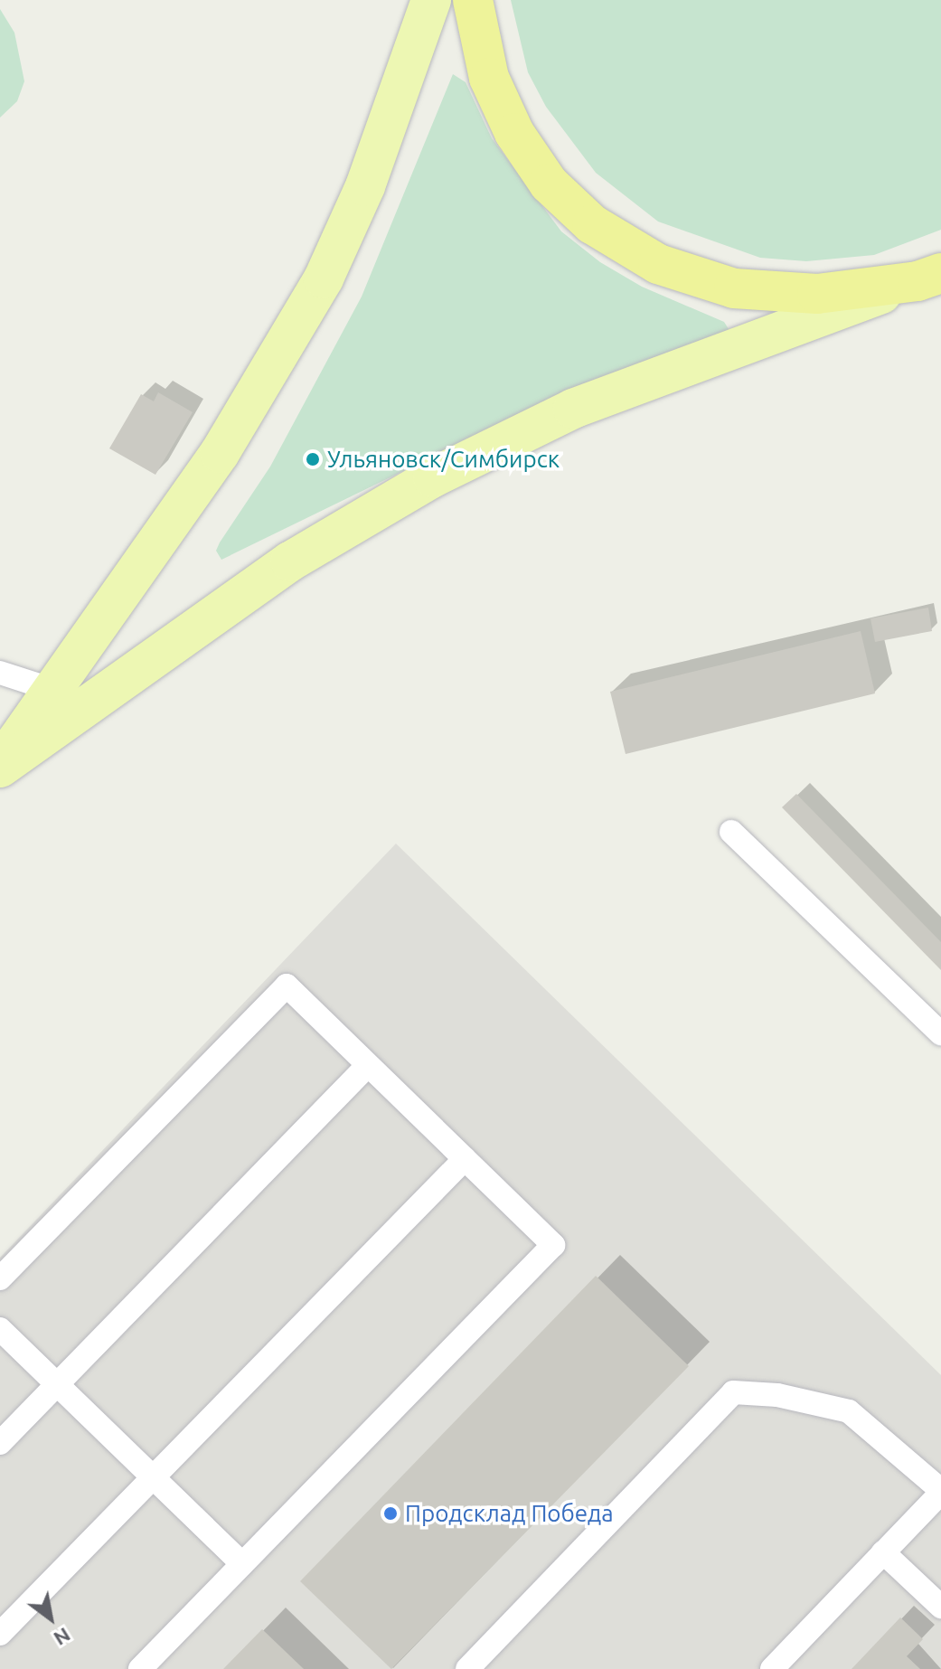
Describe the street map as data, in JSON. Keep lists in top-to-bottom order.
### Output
{
  "places": ["Ульяновск/Симбирск", "Продсклад Победа"],
  "north": "bottom right"
}
